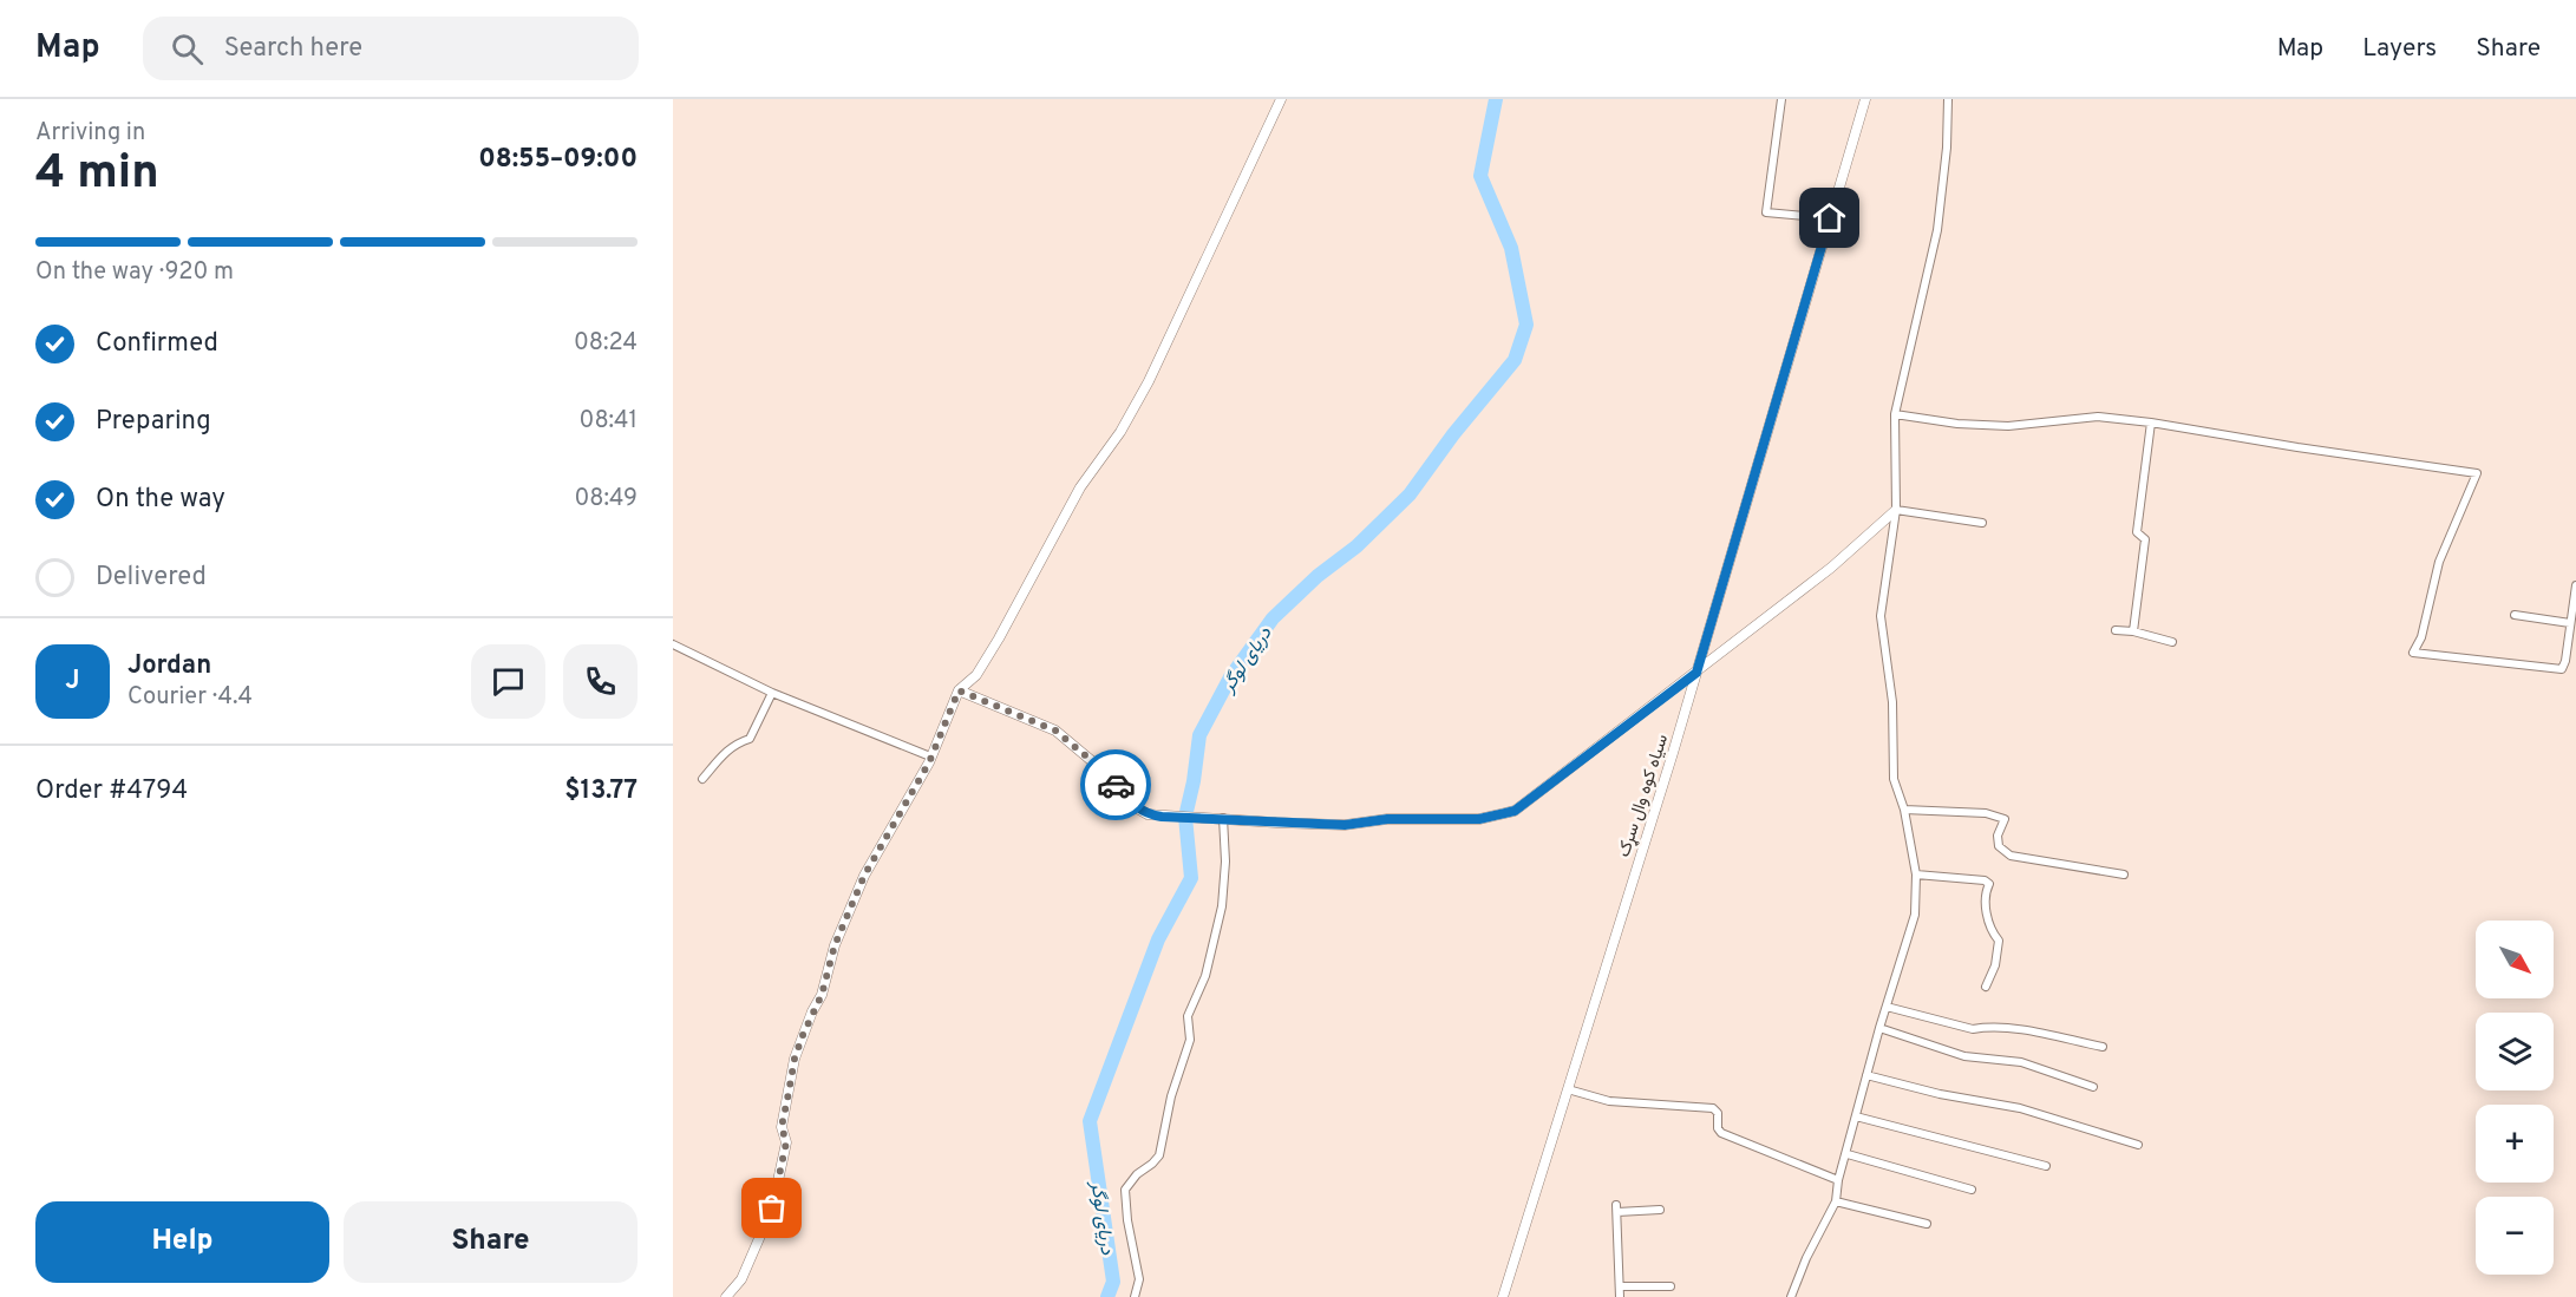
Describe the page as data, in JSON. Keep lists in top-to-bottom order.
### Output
{
  "streets": {
    "street": ["سیاه کوه وال سړک"]
  },
  "water": ["دریای لوگر"],
  "north": "bottom right",
  "page": {
    "header": "Map",
    "search": "Search here",
    "nav": ["Map", "Layers", "Share"],
    "heading": ["4 min", "Arriving in", "08:55–09:00"],
    "panel": [
      "Jordan",
      "Courier · 4.4",
      "Order #4794",
      "$13.77"
    ],
    "bar": "On the way · 920 m",
    "list": [
      ["Confirmed", "08:24"],
      ["Preparing", "08:41"],
      ["On the way", "08:49"],
      "Delivered"
    ],
    "round": "J",
    "map_buttons": ["+", "−"],
    "buttons": ["Help", "Share"]
  }
}
